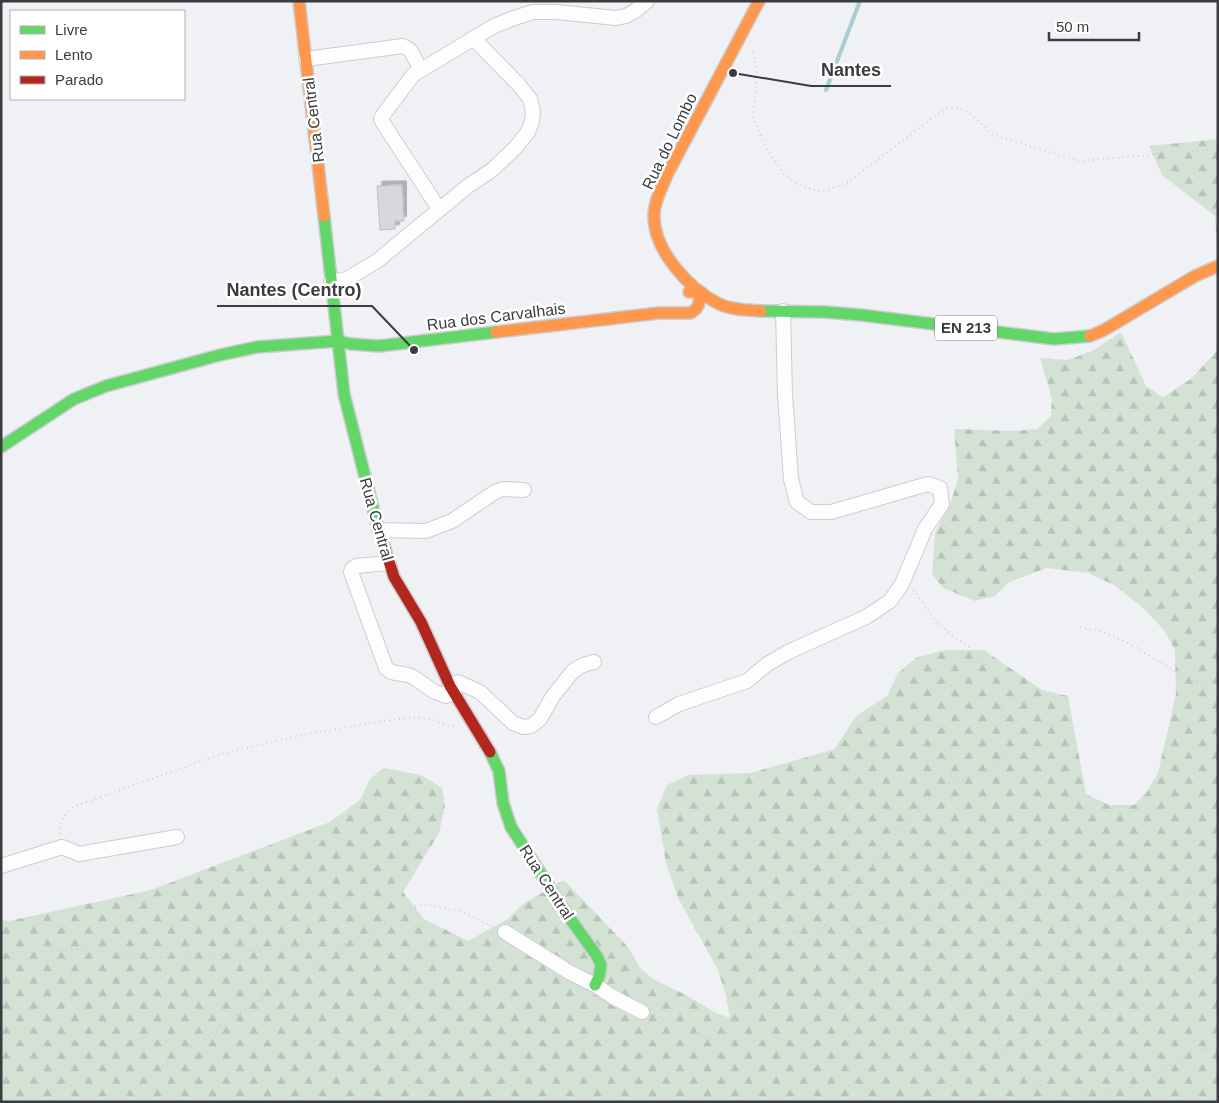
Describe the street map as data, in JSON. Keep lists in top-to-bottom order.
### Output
{
  "streets": {
    "main road": [
      "Rua Central",
      "Rua do Lombo",
      "Rua dos Carvalhais",
      "EN 213"
    ]
  },
  "crossings": [
    ["Rua Central", "Rua dos Carvalhais"],
    ["Rua do Lombo", "EN 213"],
    ["Rua dos Carvalhais", "EN 213"]
  ],
  "places": ["Nantes", "Nantes (Centro)"],
  "legend": ["Livre", "Lento", "Parado"],
  "scale_bar": "50 m"
}
